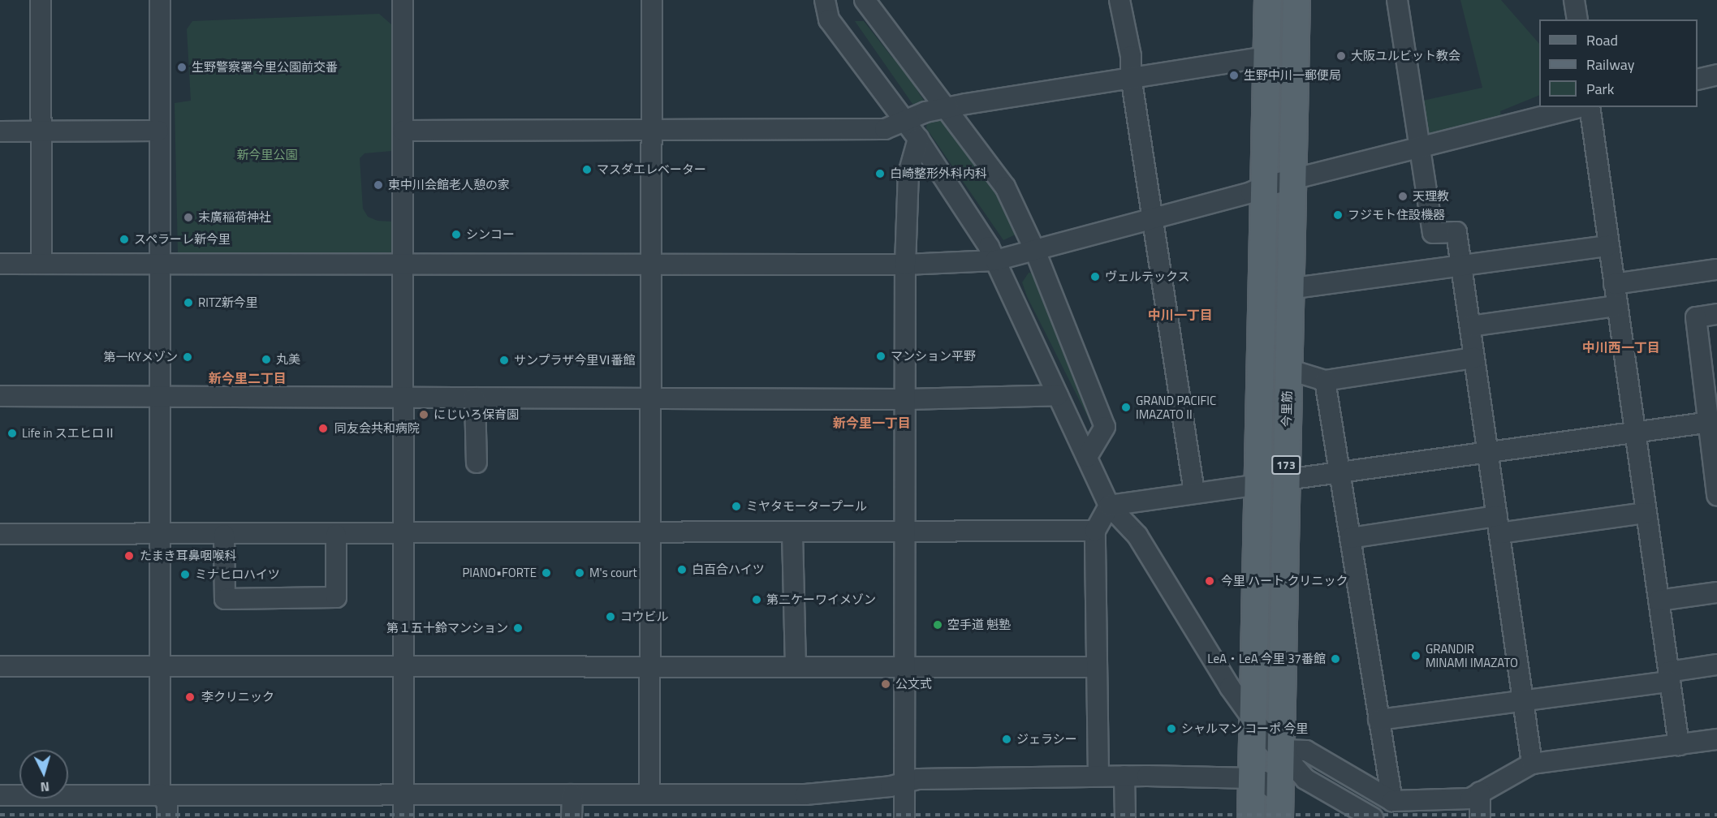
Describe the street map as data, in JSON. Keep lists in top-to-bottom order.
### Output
{
  "streets": {
    "main road": ["今里筋", "173"]
  },
  "districts": [
    "中川一丁目",
    "中川西一丁目",
    "新今里二丁目",
    "新今里一丁目"
  ],
  "parks": ["新今里公園"],
  "places": [
    "大阪ユルビット教会",
    "生野警察署今里公園前交番",
    "生野中川一郵便局",
    "マスダエレベーター",
    "白崎整形外科内科",
    "東中川会館老人憩の家",
    "天理教",
    "フジモト住設機器",
    "末廣稲荷神社",
    "シンコー",
    "スペラーレ新今里",
    "ヴェルテックス",
    "RITZ新今里",
    "マンション平野",
    "第一KYメゾン",
    "丸美",
    "サンプラザ今里Ⅵ番館",
    "GRAND PACIFIC IMAZATO II",
    "にじいろ保育園",
    "同友会共和病院",
    "Life in スエヒロⅡ",
    "ミヤタモータープール",
    "たまき耳鼻咽喉科",
    "白百合ハイツ",
    "PIANO•FORTE",
    "M's court",
    "ミナヒロハイツ",
    "今里 ハート クリニック",
    "第二ケーワイメゾン",
    "コウビル",
    "空手道 魁塾",
    "第１五十鈴マンション",
    "GRANDIR MINAMI IMAZATO",
    "LeA・LeA 今里 37番館",
    "公文式",
    "李クリニック",
    "シャルマン コーポ 今里",
    "ジェラシー"
  ],
  "legend": ["Road", "Railway", "Park"],
  "north": "bottom"
}
